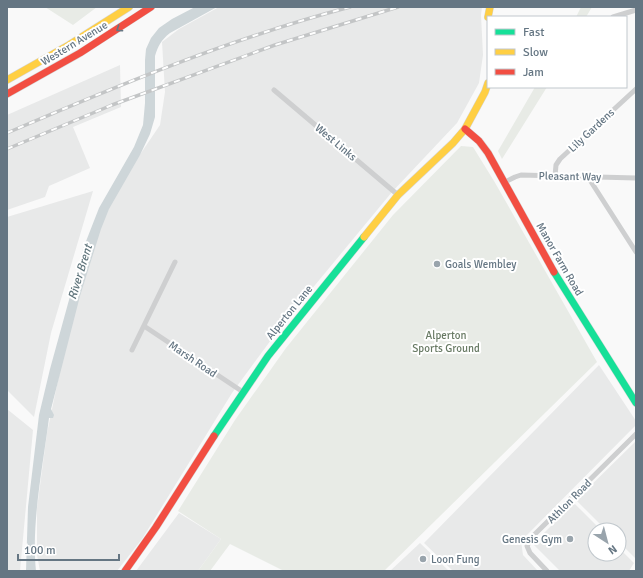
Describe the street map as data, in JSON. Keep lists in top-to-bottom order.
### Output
{
  "streets": {
    "main road": ["Western Avenue", "Manor Farm Road", "Alperton Lane"],
    "street": [
      "Lily Gardens",
      "West Links",
      "Pleasant Way",
      "Marsh Road",
      "Athlon Road"
    ]
  },
  "crossings": [
    ["Lily Gardens", "Pleasant Way"],
    ["West Links", "Alperton Lane"],
    ["Pleasant Way", "Manor Farm Road"],
    ["Manor Farm Road", "Alperton Lane"],
    ["Alperton Lane", "Marsh Road"]
  ],
  "water": ["River Brent"],
  "parks": ["Alperton Sports Ground"],
  "places": ["Goals Wembley", "Genesis Gym", "Loon Fung"],
  "legend": ["Fast", "Slow", "Jam"],
  "scale_bar": "100 m",
  "north": "bottom right"
}
